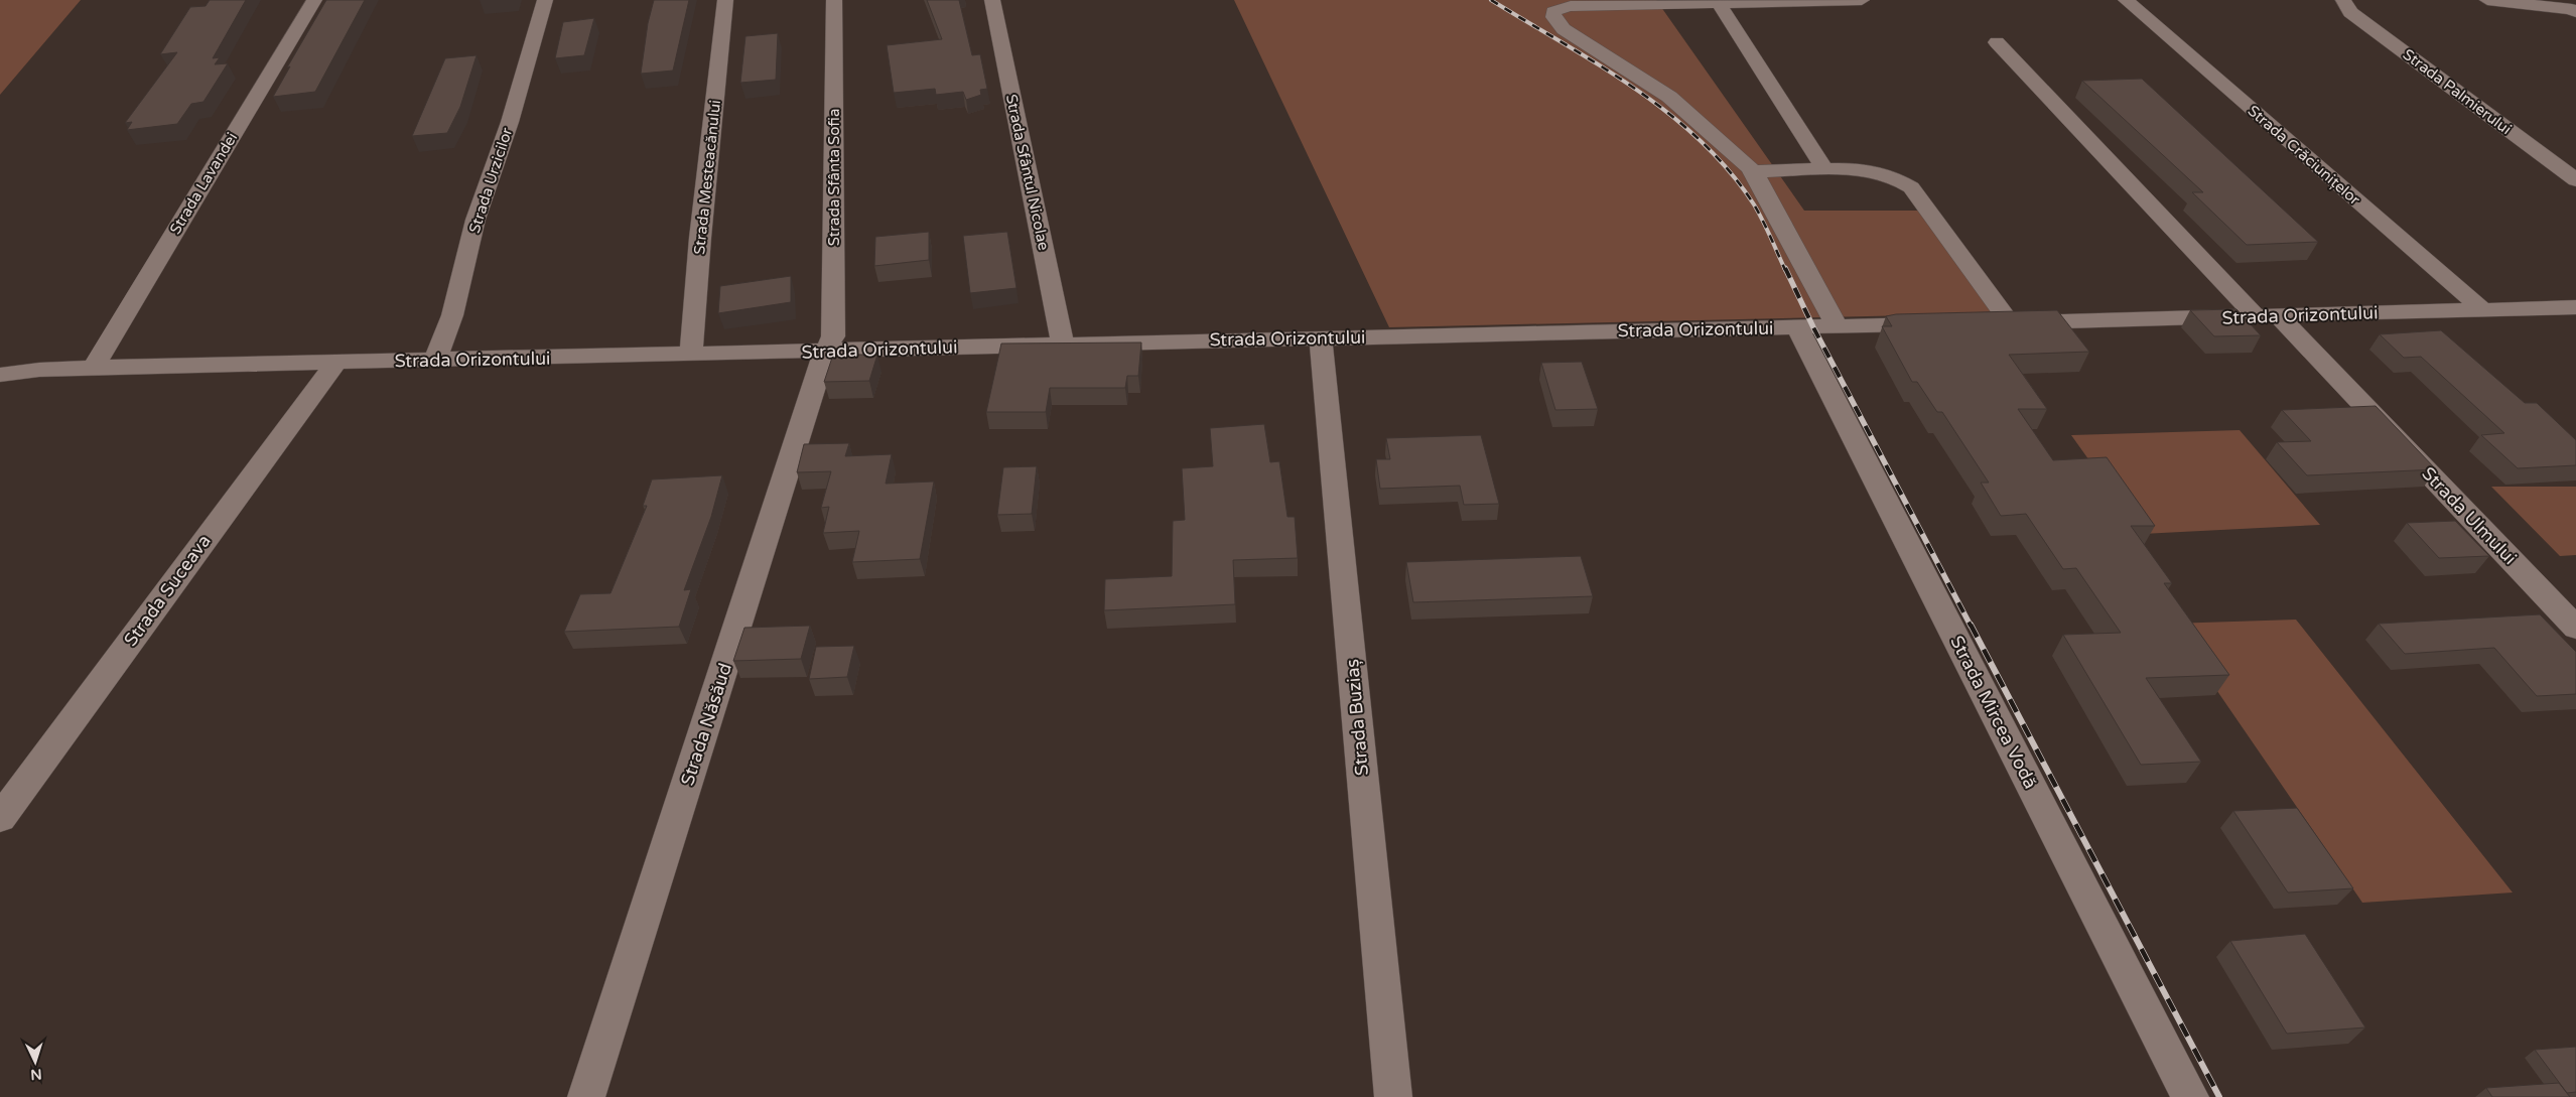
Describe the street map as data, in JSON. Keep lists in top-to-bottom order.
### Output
{
  "streets": {
    "street": [
      "Strada Palmierului",
      "Strada Crăciunițelor",
      "Strada Sfântul Nicolae",
      "Strada Mesteacănului",
      "Strada Sfânta Sofia",
      "Strada Urzicilor",
      "Strada Lavandei",
      "Strada Orizontului",
      "Strada Ulmului",
      "Strada Suceava",
      "Strada Mircea Vodă",
      "Strada Buziaș",
      "Strada Năsăud"
    ]
  },
  "crossings": [
    ["Strada Crăciunițelor", "Strada Orizontului"],
    ["Strada Sfântul Nicolae", "Strada Orizontului"],
    ["Strada Mesteacănului", "Strada Orizontului"],
    ["Strada Sfânta Sofia", "Strada Orizontului"],
    ["Strada Sfânta Sofia", "Strada Năsăud"],
    ["Strada Urzicilor", "Strada Orizontului"],
    ["Strada Lavandei", "Strada Orizontului"],
    ["Strada Orizontului", "Strada Ulmului"],
    ["Strada Orizontului", "Strada Suceava"],
    ["Strada Orizontului", "Strada Mircea Vodă"],
    ["Strada Orizontului", "Strada Buziaș"],
    ["Strada Orizontului", "Strada Năsăud"]
  ],
  "north": "bottom"
}
